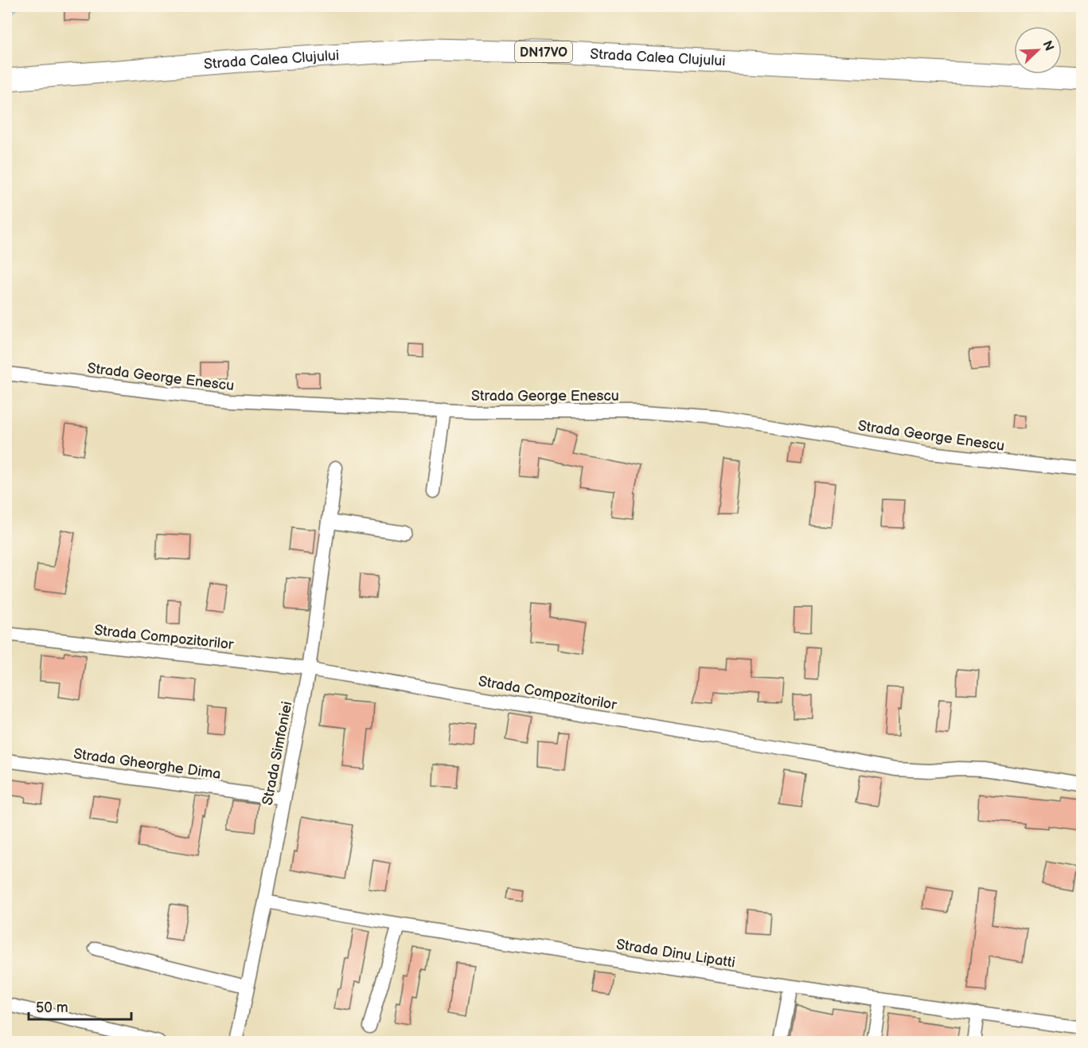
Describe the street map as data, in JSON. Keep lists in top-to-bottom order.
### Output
{
  "streets": {
    "highway": ["DN17VO", "Strada Calea Clujului"],
    "street": [
      "Strada George Enescu",
      "Strada Compozitorilor",
      "Strada Simfoniei",
      "Strada Gheorghe Dima",
      "Strada Dinu Lipatti"
    ]
  },
  "crossings": [
    ["Strada Compozitorilor", "Strada Simfoniei"],
    ["Strada Simfoniei", "Strada Gheorghe Dima"],
    ["Strada Simfoniei", "Strada Dinu Lipatti"]
  ],
  "scale_bar": "50 m",
  "north": "top right"
}
